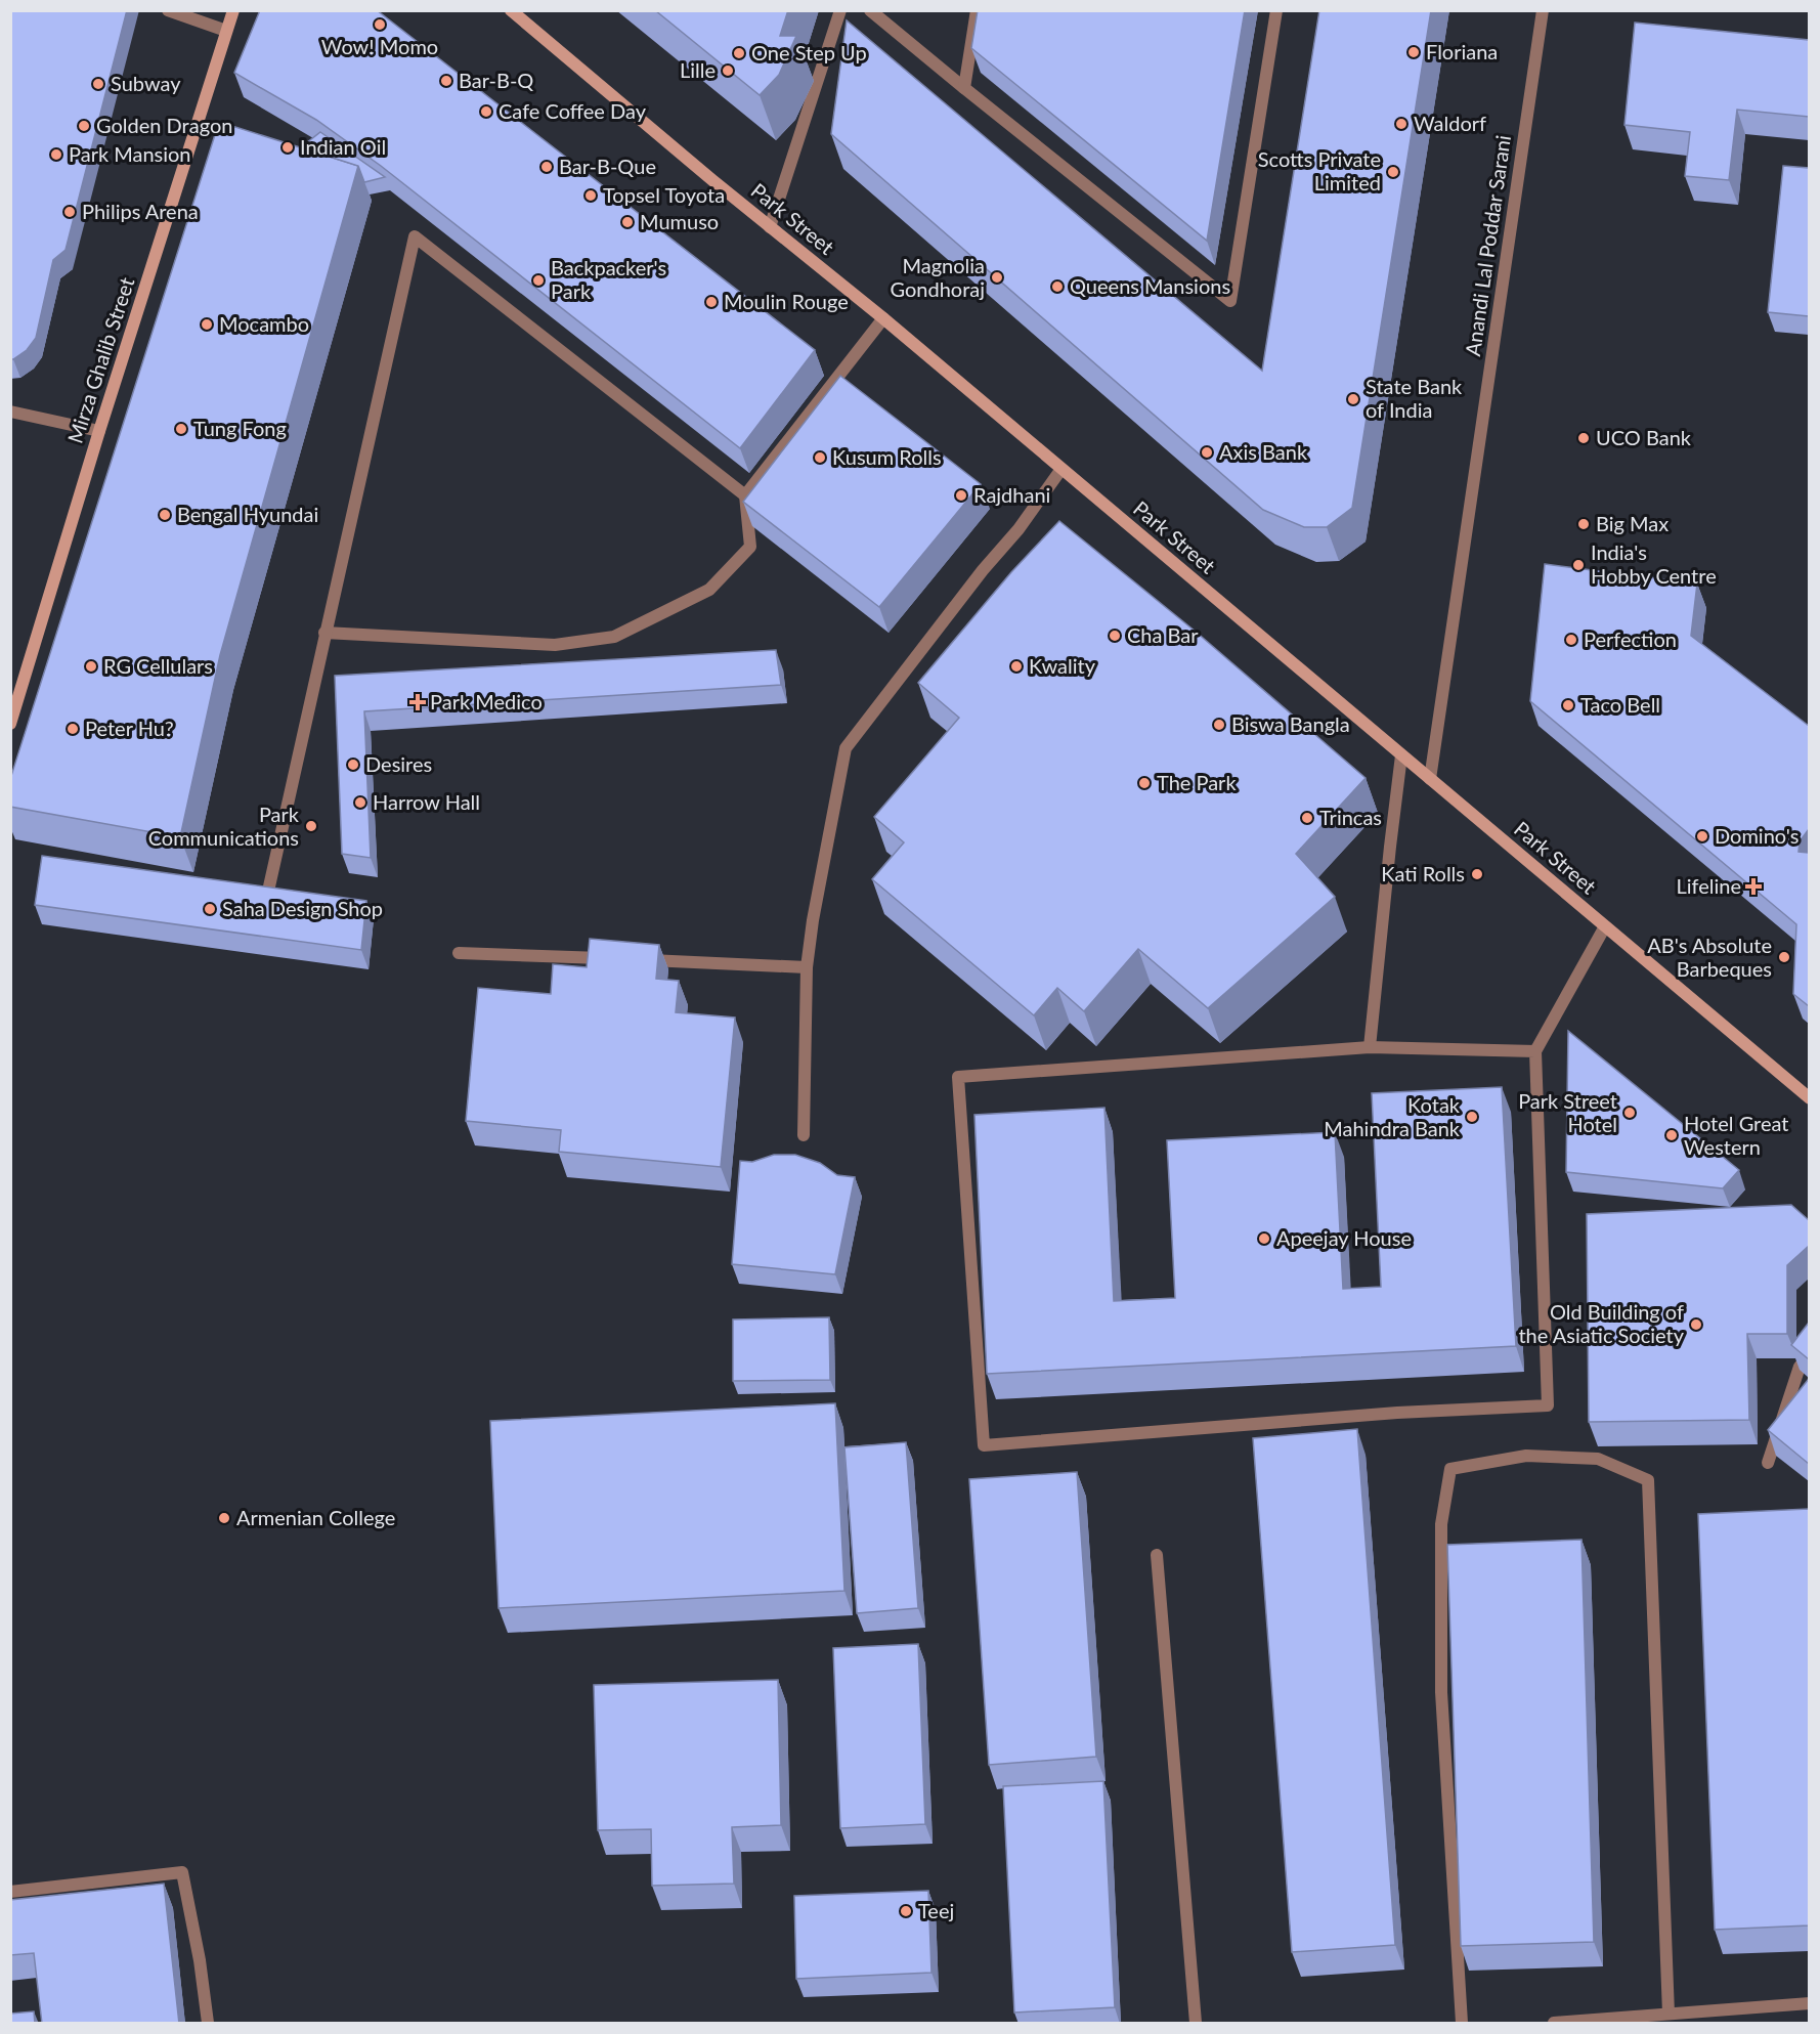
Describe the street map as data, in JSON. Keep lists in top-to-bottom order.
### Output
{
  "streets": {
    "main road": ["Park Street", "Mirza Ghalib Street"],
    "street": ["Anandi Lal Poddar Sarani"]
  },
  "crossings": [
    ["Park Street", "Anandi Lal Poddar Sarani"]
  ],
  "places": {
    "other": [
      "Wow! Momo",
      "Floriana",
      "One Step Up",
      "Lille",
      "Bar-B-Q",
      "Subway",
      "Cafe Coffee Day",
      "Waldorf",
      "Golden Dragon",
      "Indian Oil",
      "Park Mansion",
      "Bar-B-Que",
      "Scotts Private Limited",
      "Topsel Toyota",
      "Philips Arena",
      "Mumuso",
      "Magnolia Gondhoraj",
      "Backpacker's Park",
      "Queens Mansions",
      "Moulin Rouge",
      "Mocambo",
      "State Bank of India",
      "Tung Fong",
      "UCO Bank",
      "Axis Bank",
      "Kusum Rolls",
      "Rajdhani",
      "Bengal Hyundai",
      "Big Max",
      "India's Hobby Centre",
      "Cha Bar",
      "Perfection",
      "RG Cellulars",
      "Kwality",
      "Taco Bell",
      "Biswa Bangla",
      "Peter Hu?",
      "Desires",
      "The Park",
      "Harrow Hall",
      "Trincas",
      "Park Communications",
      "Domino's",
      "Kati Rolls",
      "Saha Design Shop",
      "AB's Absolute Barbeques",
      "Park Street Hotel",
      "Kotak Mahindra Bank",
      "Hotel Great Western",
      "Apeejay House",
      "Old Building of the Asiatic Society",
      "Armenian College",
      "Teej"
    ],
    "health": ["Park Medico", "Lifeline"]
  }
}
